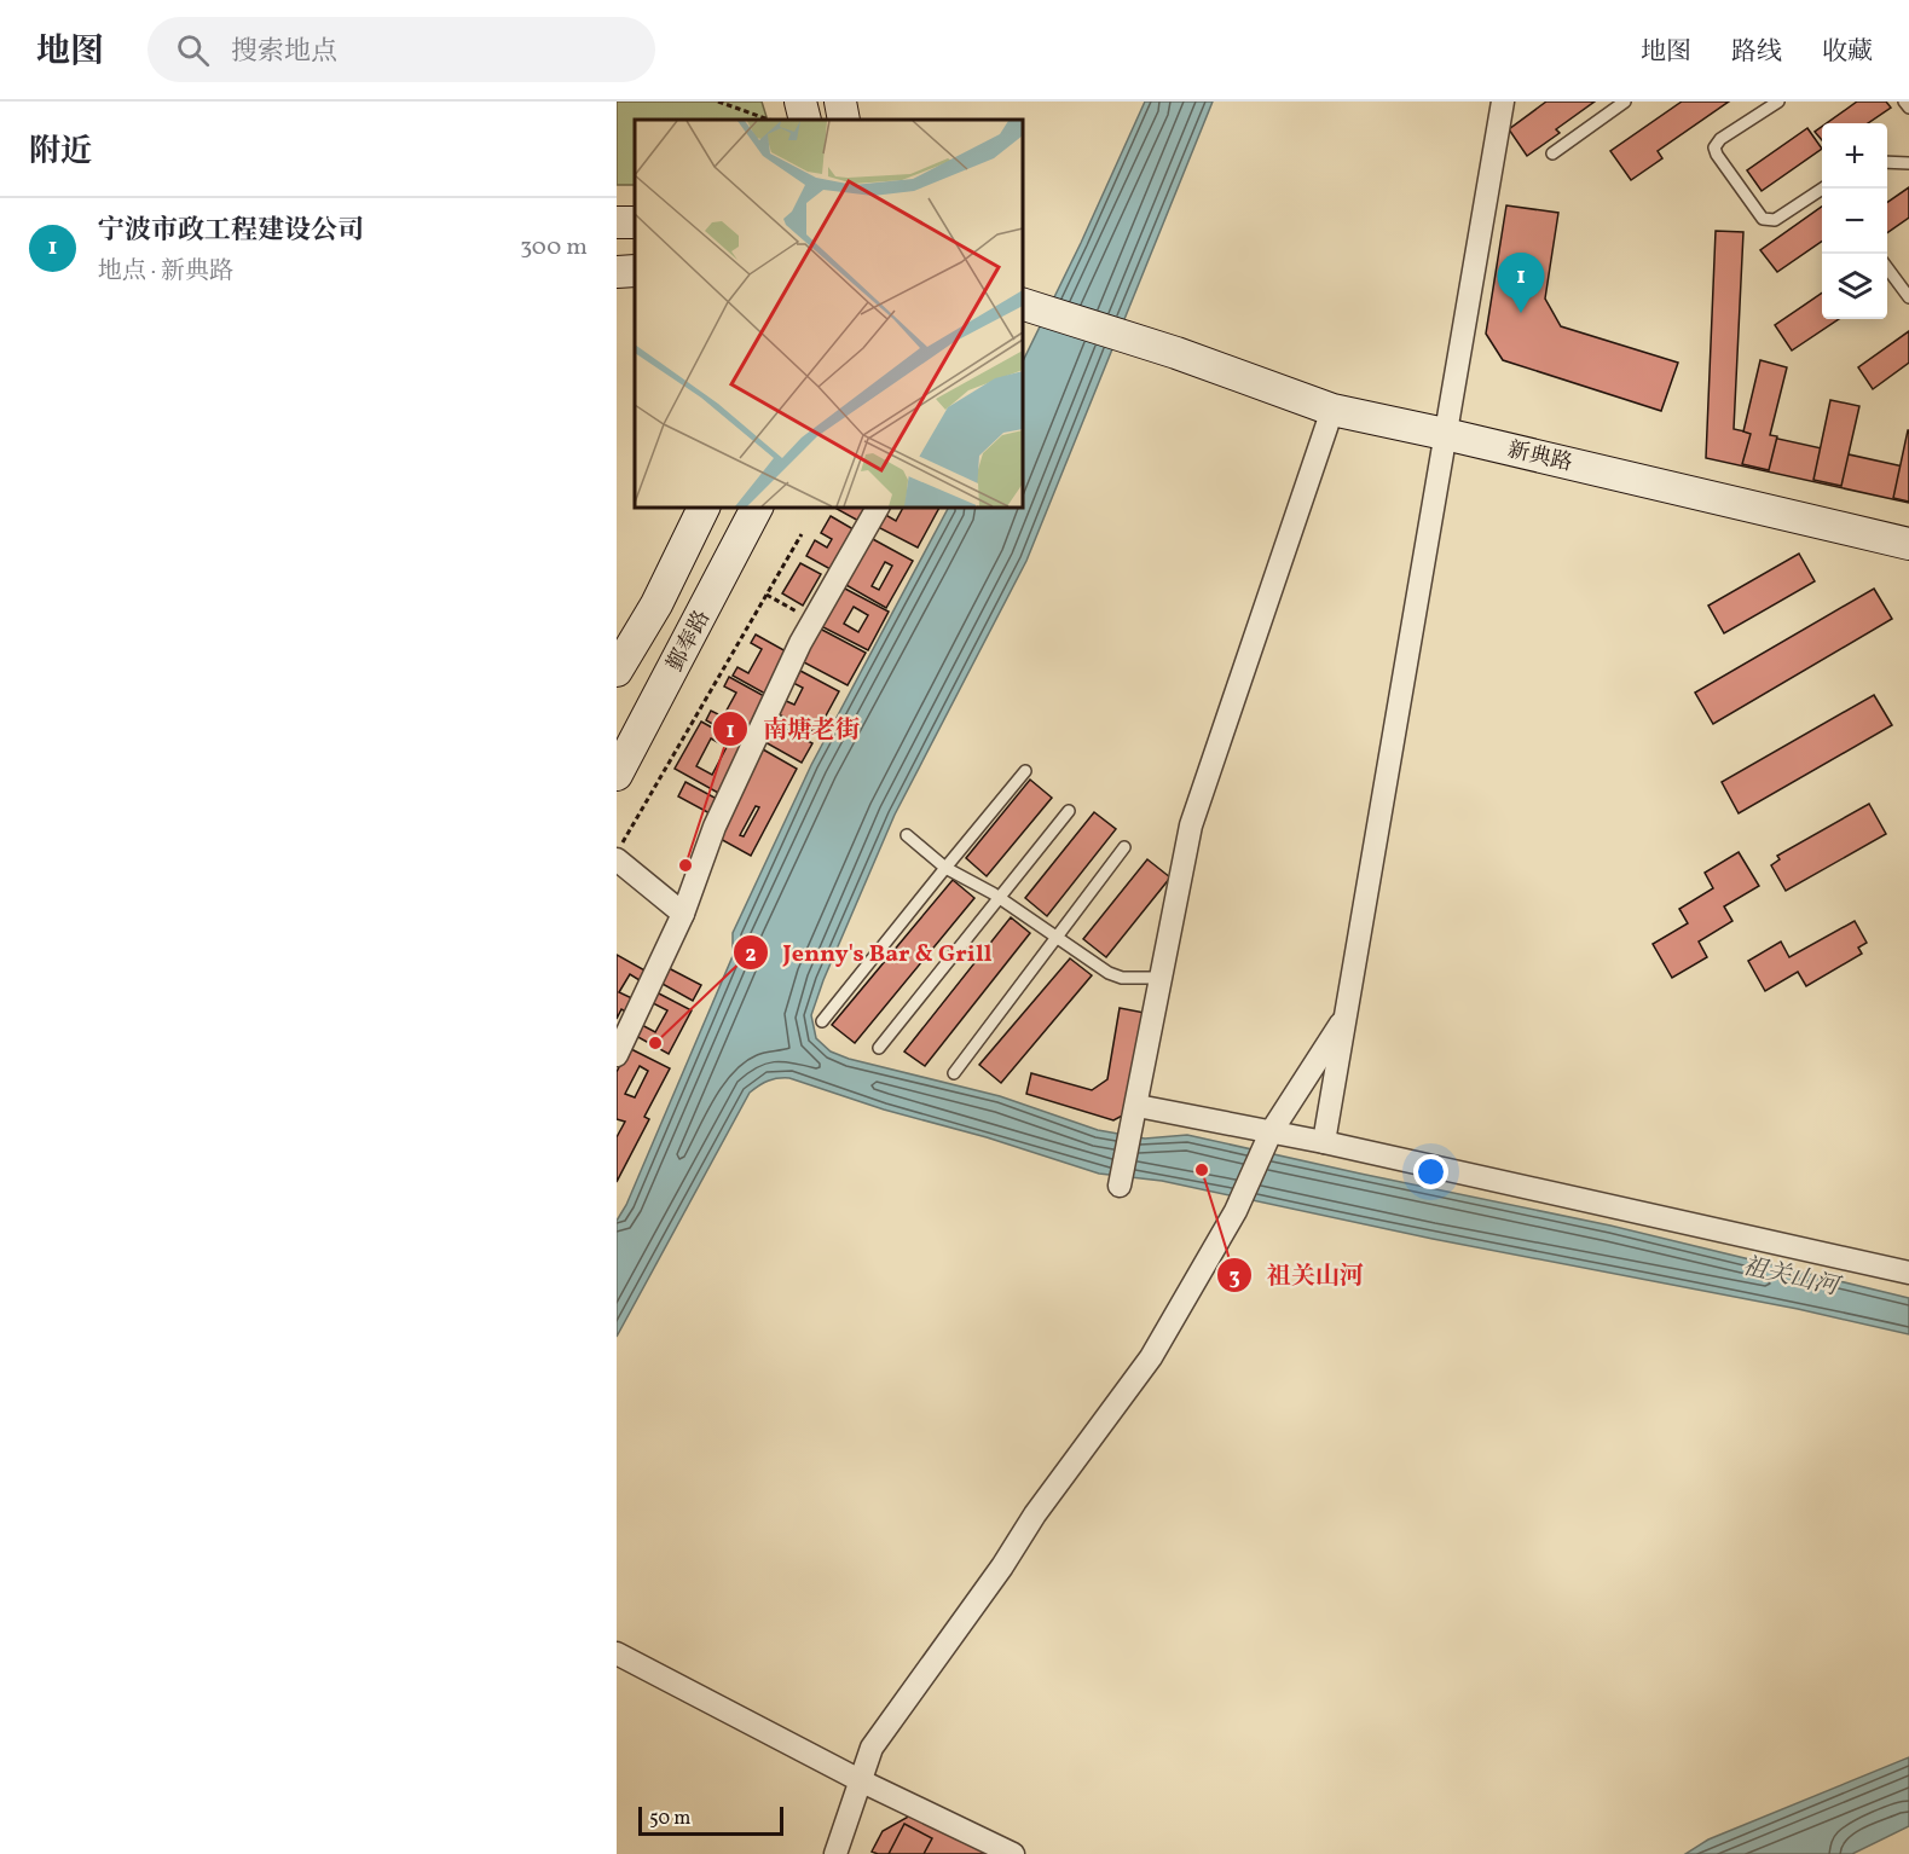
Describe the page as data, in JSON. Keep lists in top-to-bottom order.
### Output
{
  "streets": {
    "main road": ["新典路", "鄞奉路"]
  },
  "water": ["祖关山河"],
  "places": ["南塘老街", "Jenny's Bar & Grill", "祖关山河"],
  "scale_bar": "50 m",
  "page": {
    "header": "地图",
    "search": "搜索地点",
    "nav": ["地图", "路线", "收藏"],
    "heading": "附近",
    "map_buttons": ["+", "−"],
    "list": [
      {
        "mark": "1",
        "name": "宁波市政工程建设公司",
        "note": "地点 · 新典路",
        "value": "300 m"
      }
    ],
    "pins": "1",
    "scale": "50 m"
  }
}
